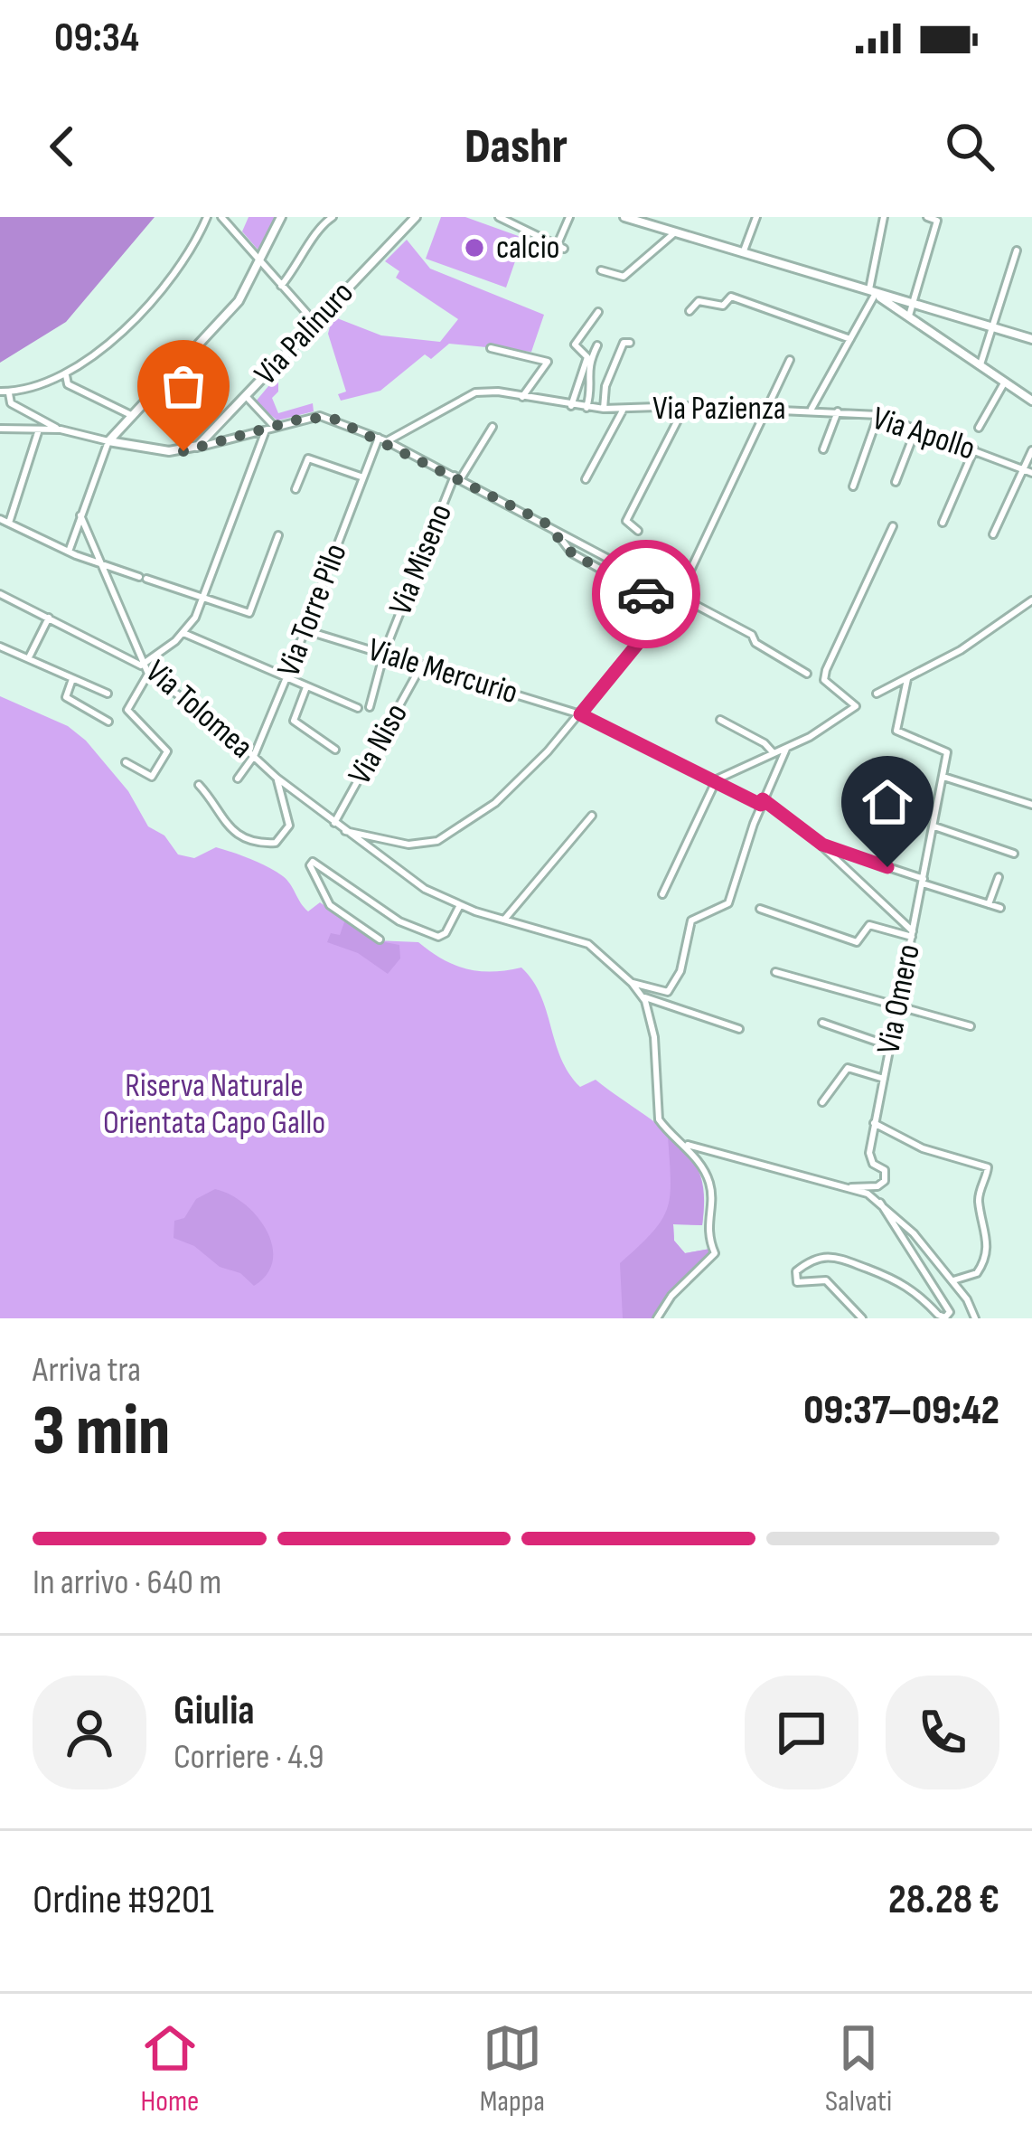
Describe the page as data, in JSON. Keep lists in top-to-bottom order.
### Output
{
  "streets": {
    "main road": ["Via Palinuro"],
    "street": [
      "Via Pazienza",
      "Via Apollo",
      "Via Miseno",
      "Via Torre Pilo",
      "Viale Mercurio",
      "Via Tolomea",
      "Via Niso",
      "Via Omero"
    ]
  },
  "crossings": [
    ["Via Pazienza", "Via Apollo"],
    ["Via Miseno", "Viale Mercurio"],
    ["Via Torre Pilo", "Viale Mercurio"],
    ["Via Torre Pilo", "Via Tolomea"],
    ["Viale Mercurio", "Via Niso"],
    ["Via Tolomea", "Via Niso"]
  ],
  "parks": ["Riserva Naturale Orientata Capo Gallo"],
  "places": ["calcio"],
  "page": {
    "status": "09:34",
    "header": "Dashr",
    "heading": ["3 min", "Arriva tra", "09:37–09:42"],
    "panel": [
      "Giulia",
      "Corriere · 4.9",
      "Ordine #9201",
      "28.28 €"
    ],
    "bar": "In arrivo · 640 m",
    "tabs": ["Home", "Mappa", "Salvati"]
  }
}
